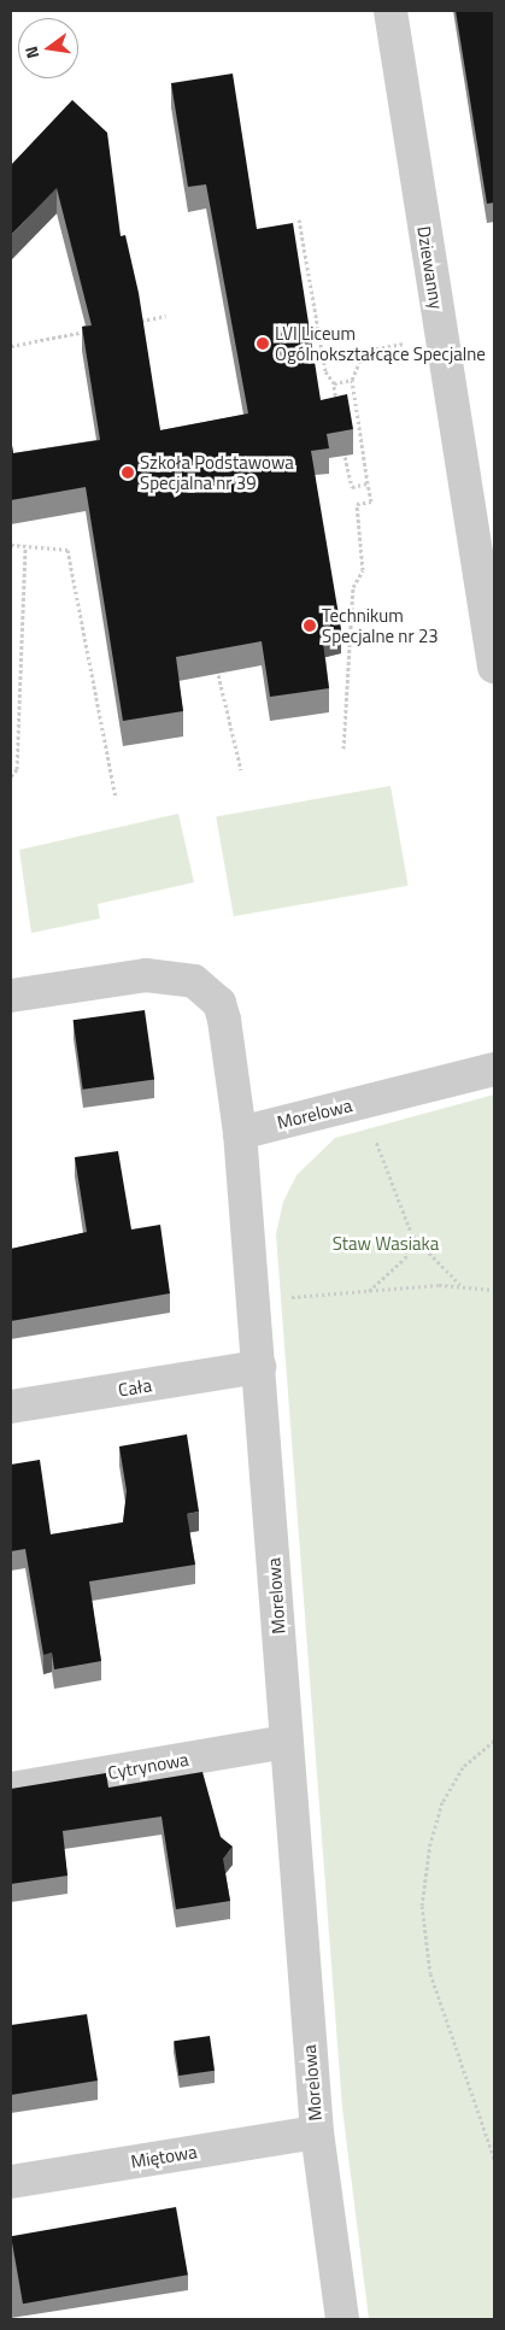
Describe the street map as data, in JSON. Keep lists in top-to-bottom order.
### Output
{
  "streets": {
    "street": [
      "Dziewanny",
      "Morelowa",
      "Cała",
      "Cytrynowa",
      "Miętowa"
    ]
  },
  "crossings": [
    ["Morelowa", "Cała"],
    ["Morelowa", "Cytrynowa"],
    ["Morelowa", "Miętowa"]
  ],
  "parks": ["Staw Wasiaka"],
  "places": ["LVI Liceum Ogólnokształcące Specjalne", "Szkoła Podstawowa Specjalna nr 39", "Technikum Specjalne nr 23"],
  "north": "left"
}
